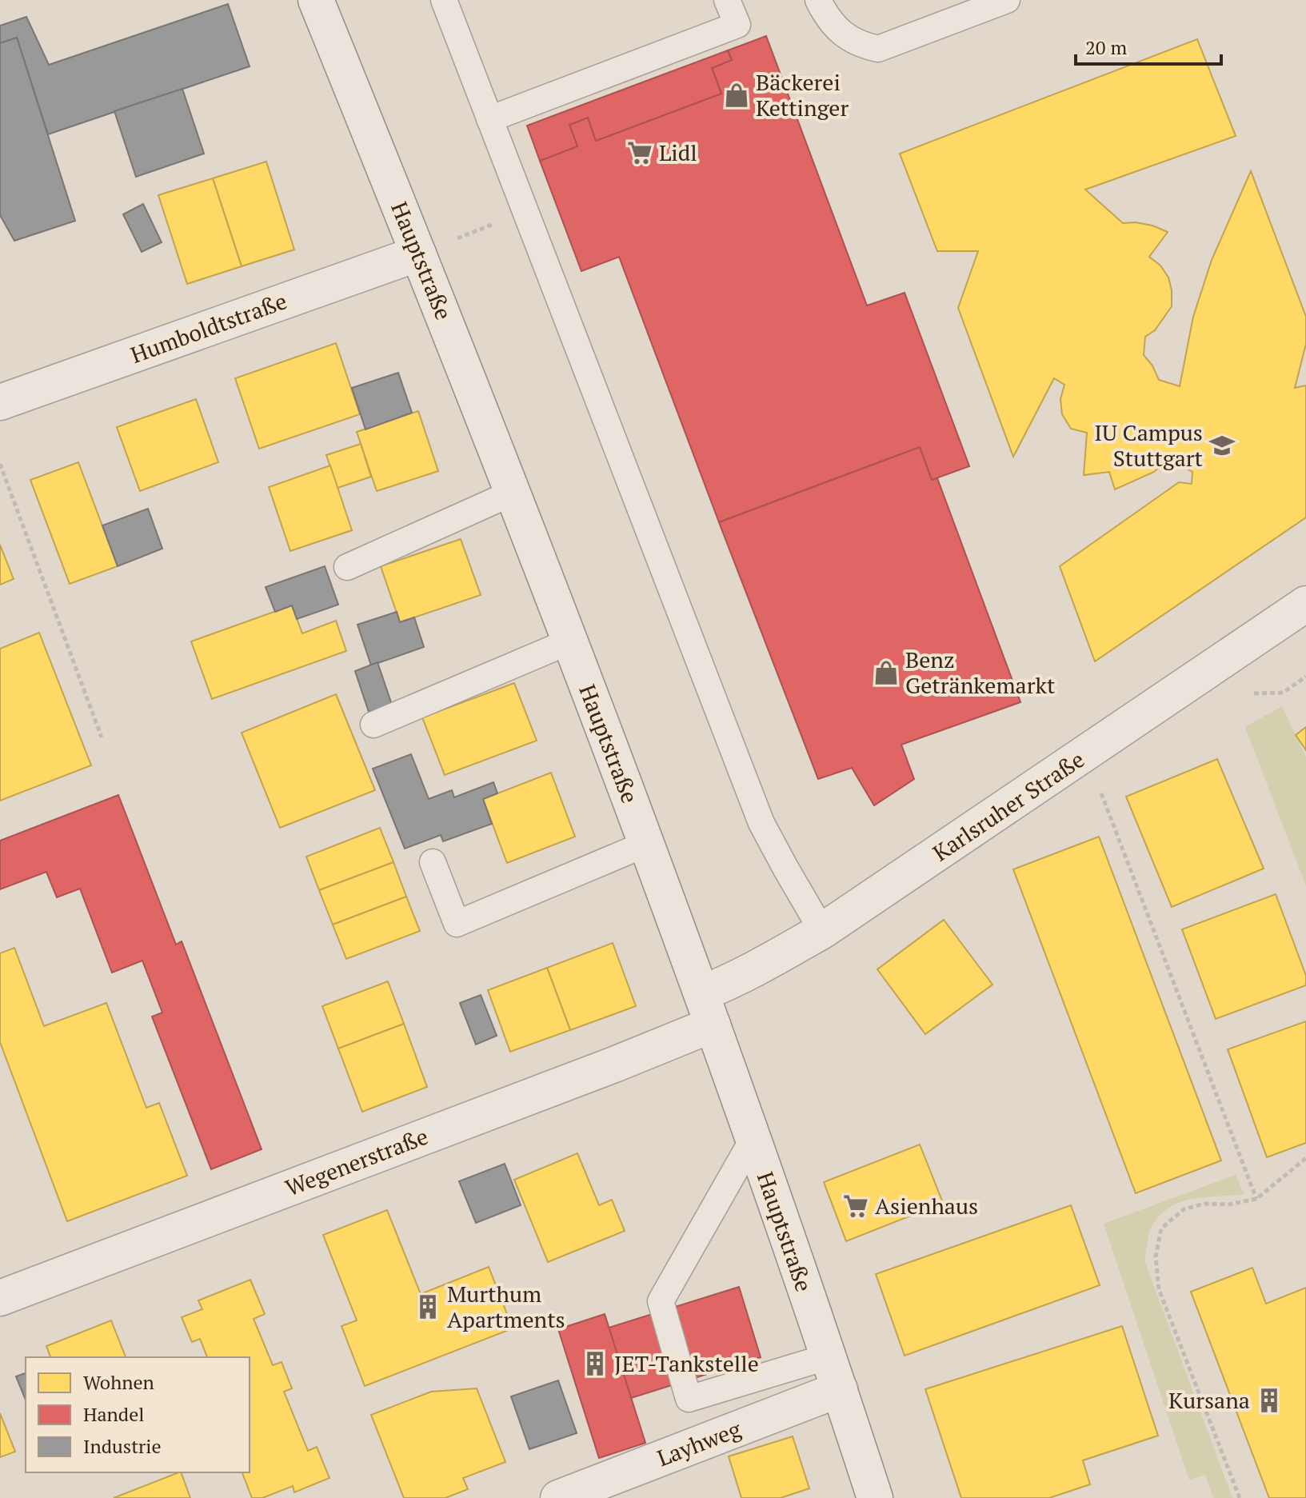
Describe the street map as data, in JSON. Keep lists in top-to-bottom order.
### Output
{
  "streets": {
    "street": [
      "Hauptstraße",
      "Humboldtstraße",
      "Karlsruher Straße",
      "Wegenerstraße",
      "Layhweg"
    ]
  },
  "crossings": [
    ["Hauptstraße", "Humboldtstraße"],
    ["Hauptstraße", "Karlsruher Straße"],
    ["Hauptstraße", "Wegenerstraße"],
    ["Hauptstraße", "Layhweg"],
    ["Karlsruher Straße", "Wegenerstraße"]
  ],
  "places": {
    "shop": ["Bäckerei Kettinger", "Benz Getränkemarkt"],
    "supermarket": ["Lidl", "Asienhaus"],
    "school or university": ["IU Campus Stuttgart"],
    "building": ["Murthum Apartments", "JET-Tankstelle", "Kursana"]
  },
  "legend": ["Wohnen", "Handel", "Industrie"],
  "scale_bar": "20 m"
}
